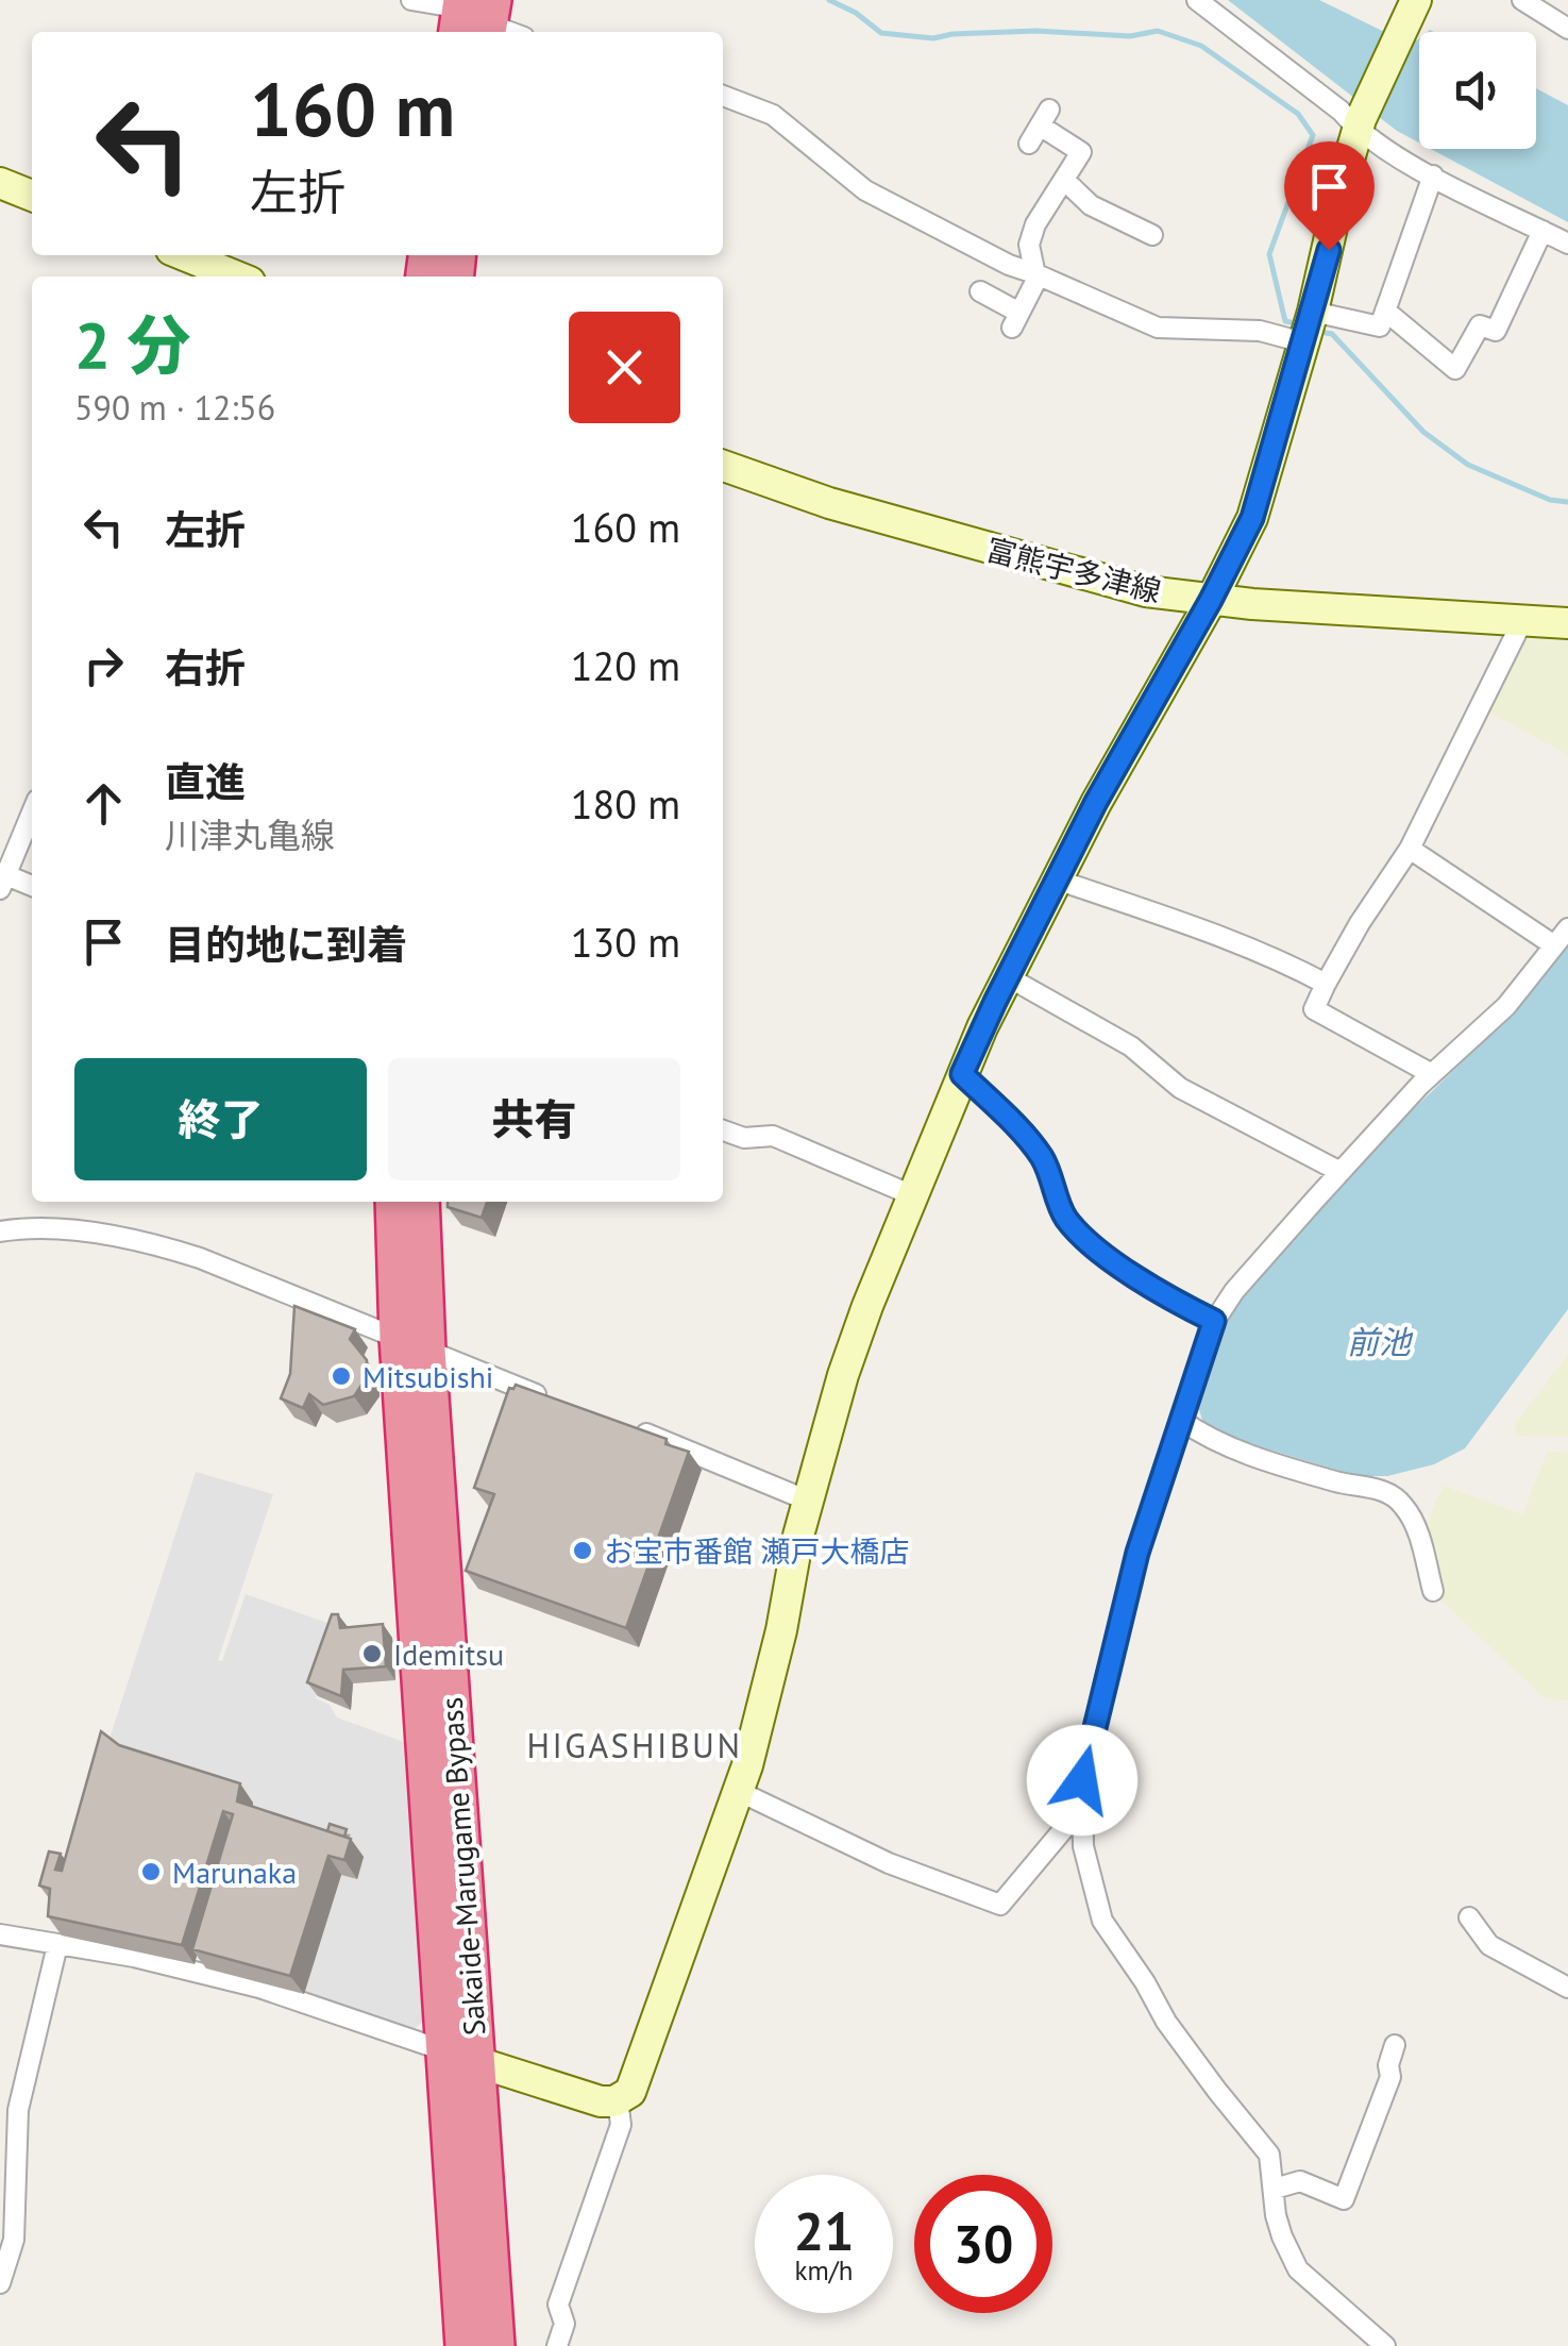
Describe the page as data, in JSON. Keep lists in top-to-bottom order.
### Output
{
  "streets": {
    "highway": ["Sakaide-Marugame Bypass"],
    "street": ["富熊宇多津線"]
  },
  "districts": ["HIGASHIBUN"],
  "water": ["前池"],
  "places": [
    "Mitsubishi",
    "お宝市番館 瀬戸大橋店",
    "Idemitsu",
    "Marunaka"
  ],
  "page": {
    "turn": ["160 m", "左折"],
    "heading": ["2 分", "590 m · 12:56"],
    "list": [
      {
        "name": "左折",
        "value": "160 m"
      },
      {
        "name": "右折",
        "value": "120 m"
      },
      {
        "name": "直進",
        "note": "川津丸亀線",
        "value": "180 m"
      },
      {
        "name": "目的地に到着",
        "value": "130 m"
      }
    ],
    "buttons": ["終了", "共有"],
    "speed": "21 km/h",
    "limit": "30"
  }
}
